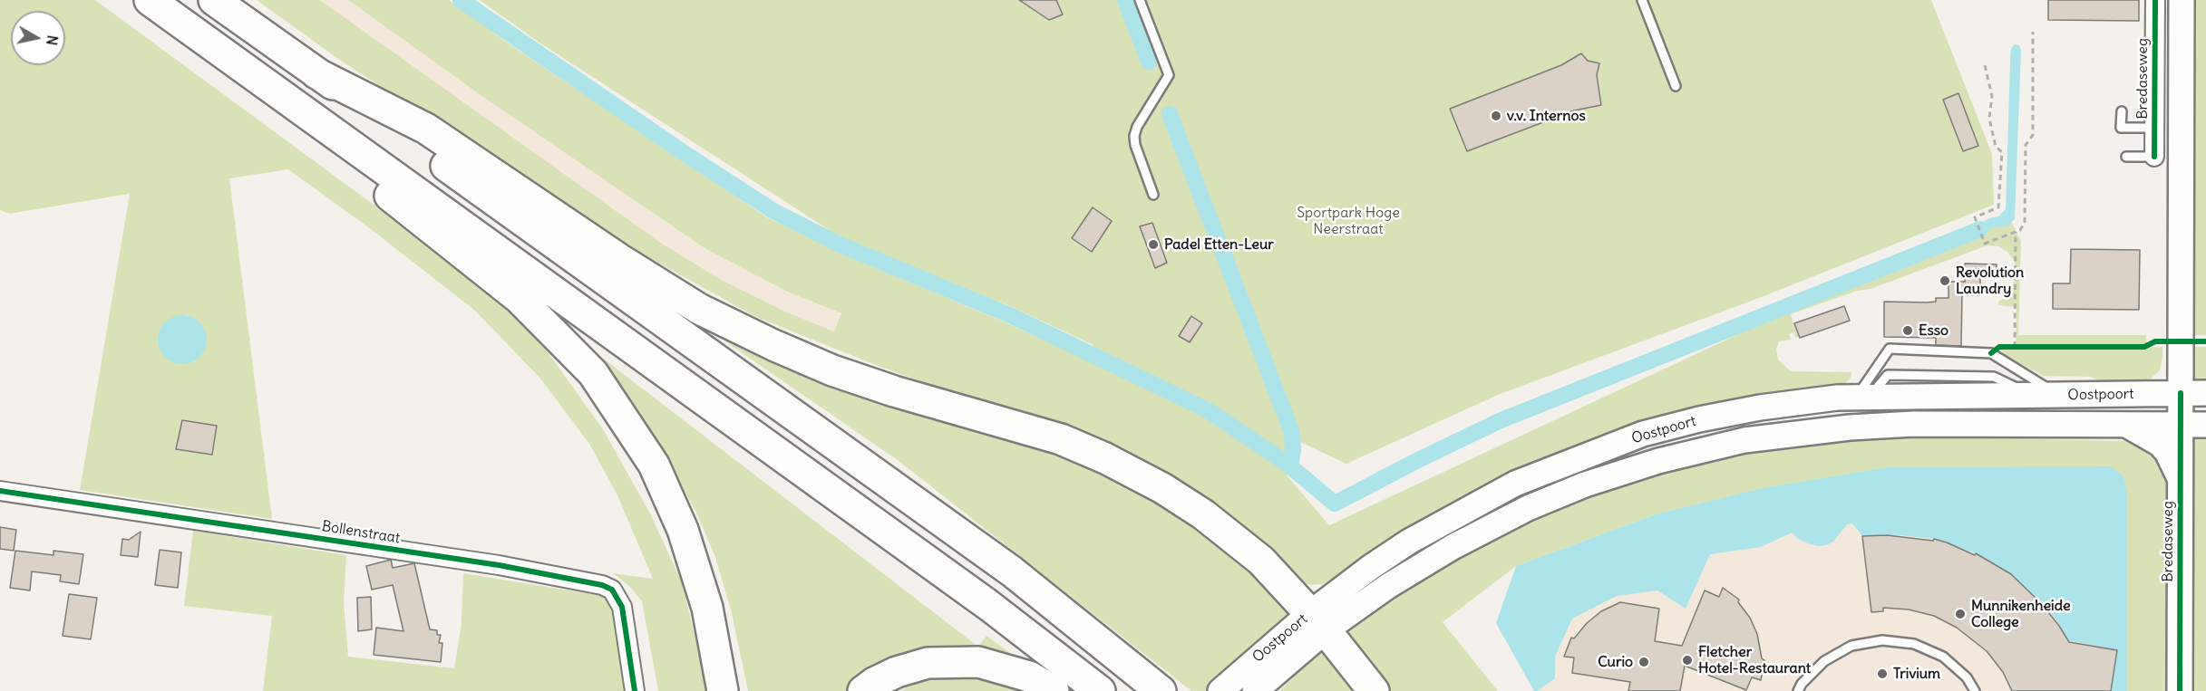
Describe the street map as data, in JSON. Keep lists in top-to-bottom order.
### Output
{
  "streets": {
    "main road": ["Bredaseweg", "Oostpoort"],
    "street": ["Bollenstraat"]
  },
  "crossings": [
    ["Bredaseweg", "Oostpoort"]
  ],
  "parks": ["Sportpark Hoge Neerstraat"],
  "places": [
    "v.v. Internos",
    "Padel Etten-Leur",
    "Revolution Laundry",
    "Esso",
    "Munnikenheide College",
    "Fletcher Hotel-Restaurant",
    "Curio",
    "Trivium"
  ],
  "north": "right"
}
